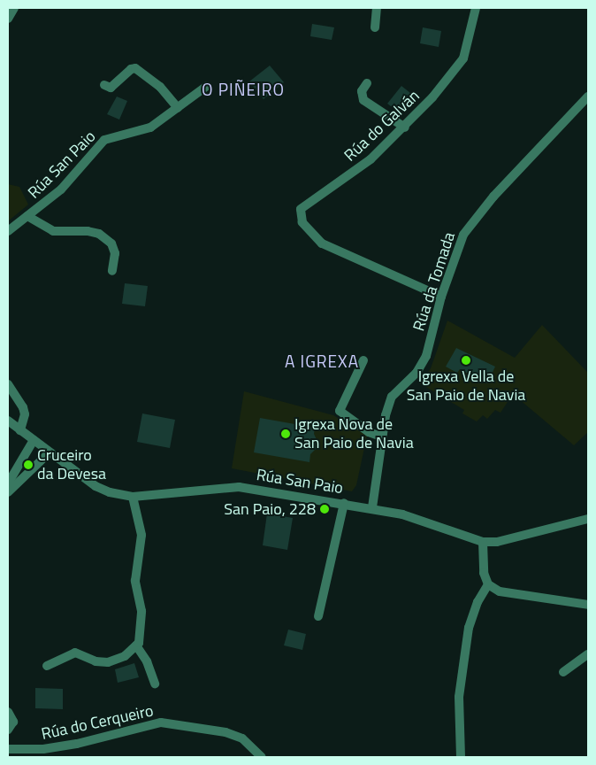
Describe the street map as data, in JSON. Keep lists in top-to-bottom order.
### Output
{
  "streets": {
    "street": [
      "Rúa do Galván",
      "Rúa San Paio",
      "Rúa da Tomada",
      "Rúa do Cerqueiro"
    ]
  },
  "crossings": [
    ["Rúa do Galván", "Rúa da Tomada"],
    ["Rúa San Paio", "Rúa da Tomada"]
  ],
  "districts": ["O PIÑEIRO", "A IGREXA"],
  "places": [
    "Igrexa Vella de San Paio de Navia",
    "Igrexa Nova de San Paio de Navia",
    "Cruceiro da Devesa",
    "San Paio, 228"
  ]
}
